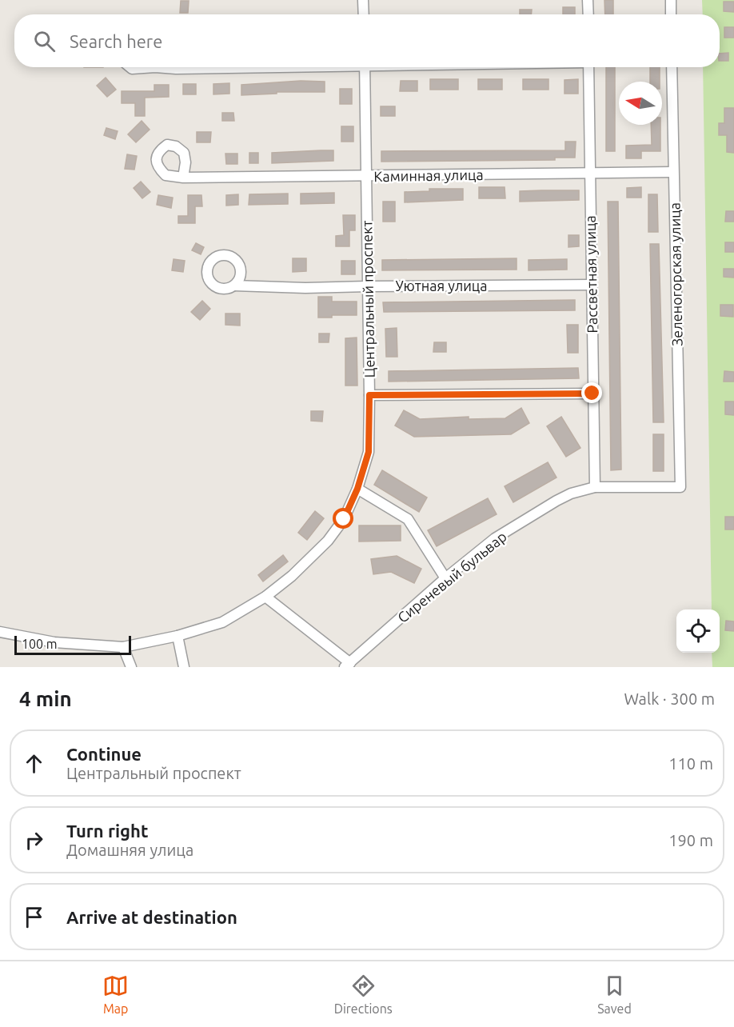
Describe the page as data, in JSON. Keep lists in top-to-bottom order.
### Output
{
  "streets": {
    "street": [
      "Каминная улица",
      "Рассветная улица",
      "Зеленогорская улица",
      "Уютная улица",
      "Центральный проспект",
      "Сиреневый бульвар"
    ]
  },
  "crossings": [
    ["Каминная улица", "Рассветная улица"],
    ["Каминная улица", "Зеленогорская улица"],
    ["Каминная улица", "Центральный проспект"],
    ["Рассветная улица", "Уютная улица"],
    ["Рассветная улица", "Сиреневый бульвар"],
    ["Зеленогорская улица", "Сиреневый бульвар"],
    ["Уютная улица", "Центральный проспект"]
  ],
  "scale_bar": "100 m",
  "north": "left",
  "page": {
    "search": "Search here",
    "scale": "100 m",
    "heading": ["4 min", "Walk · 300 m"],
    "list": [
      ["Continue", "Центральный проспект", "110 m"],
      ["Turn right", "Домашняя улица", "190 m"],
      "Arrive at destination"
    ],
    "nav": ["Map", "Directions", "Saved"]
  }
}
